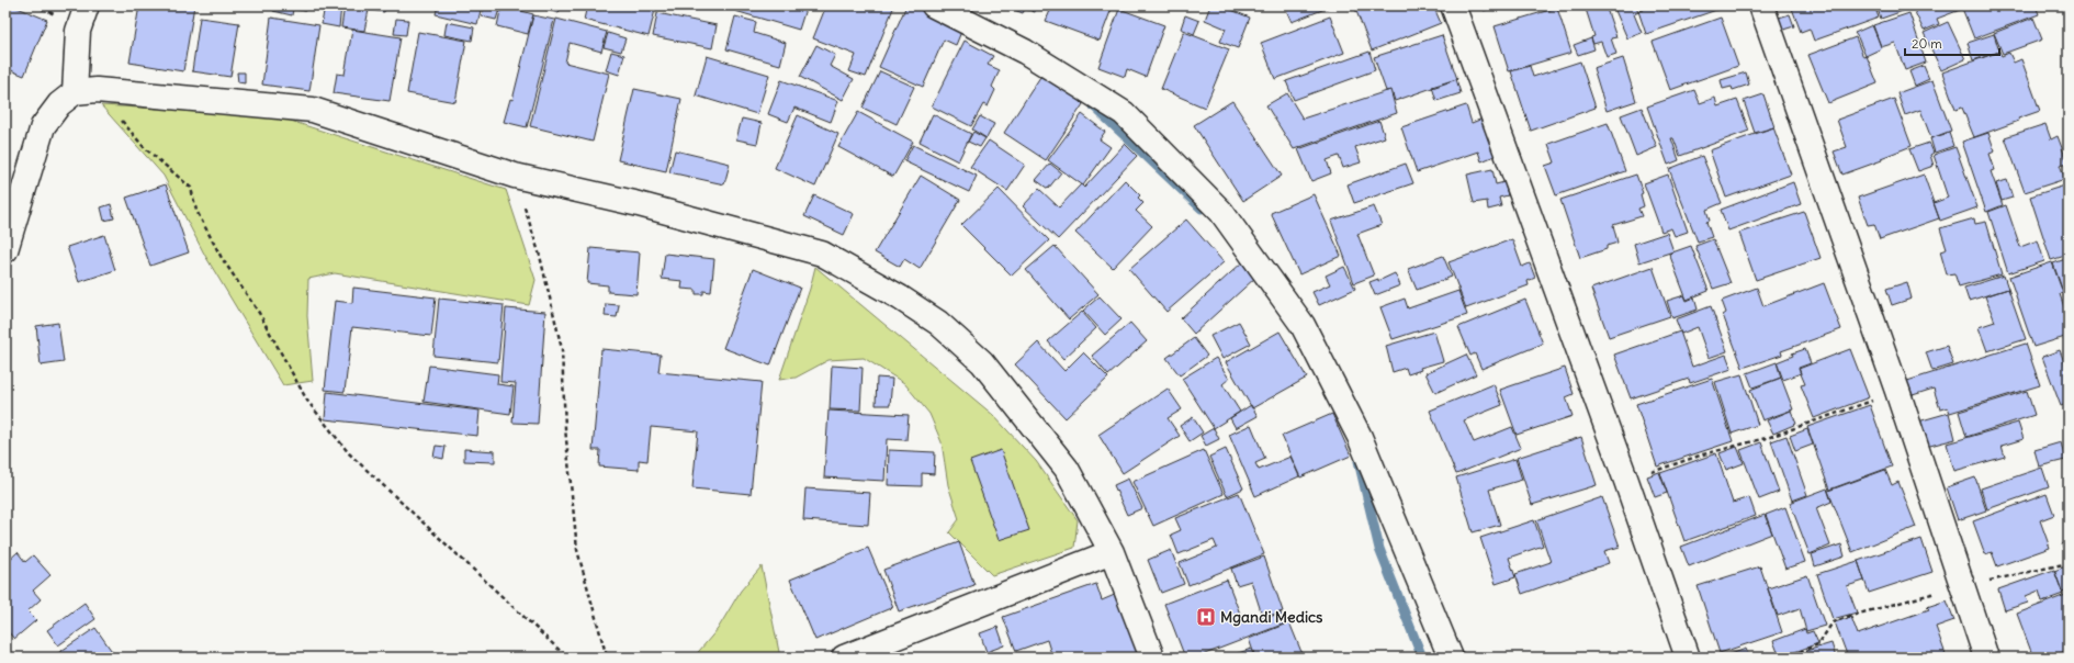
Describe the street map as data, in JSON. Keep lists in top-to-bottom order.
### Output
{
  "places": {
    "hospital": ["Mgandi Medics"]
  },
  "scale_bar": "20 m"
}
